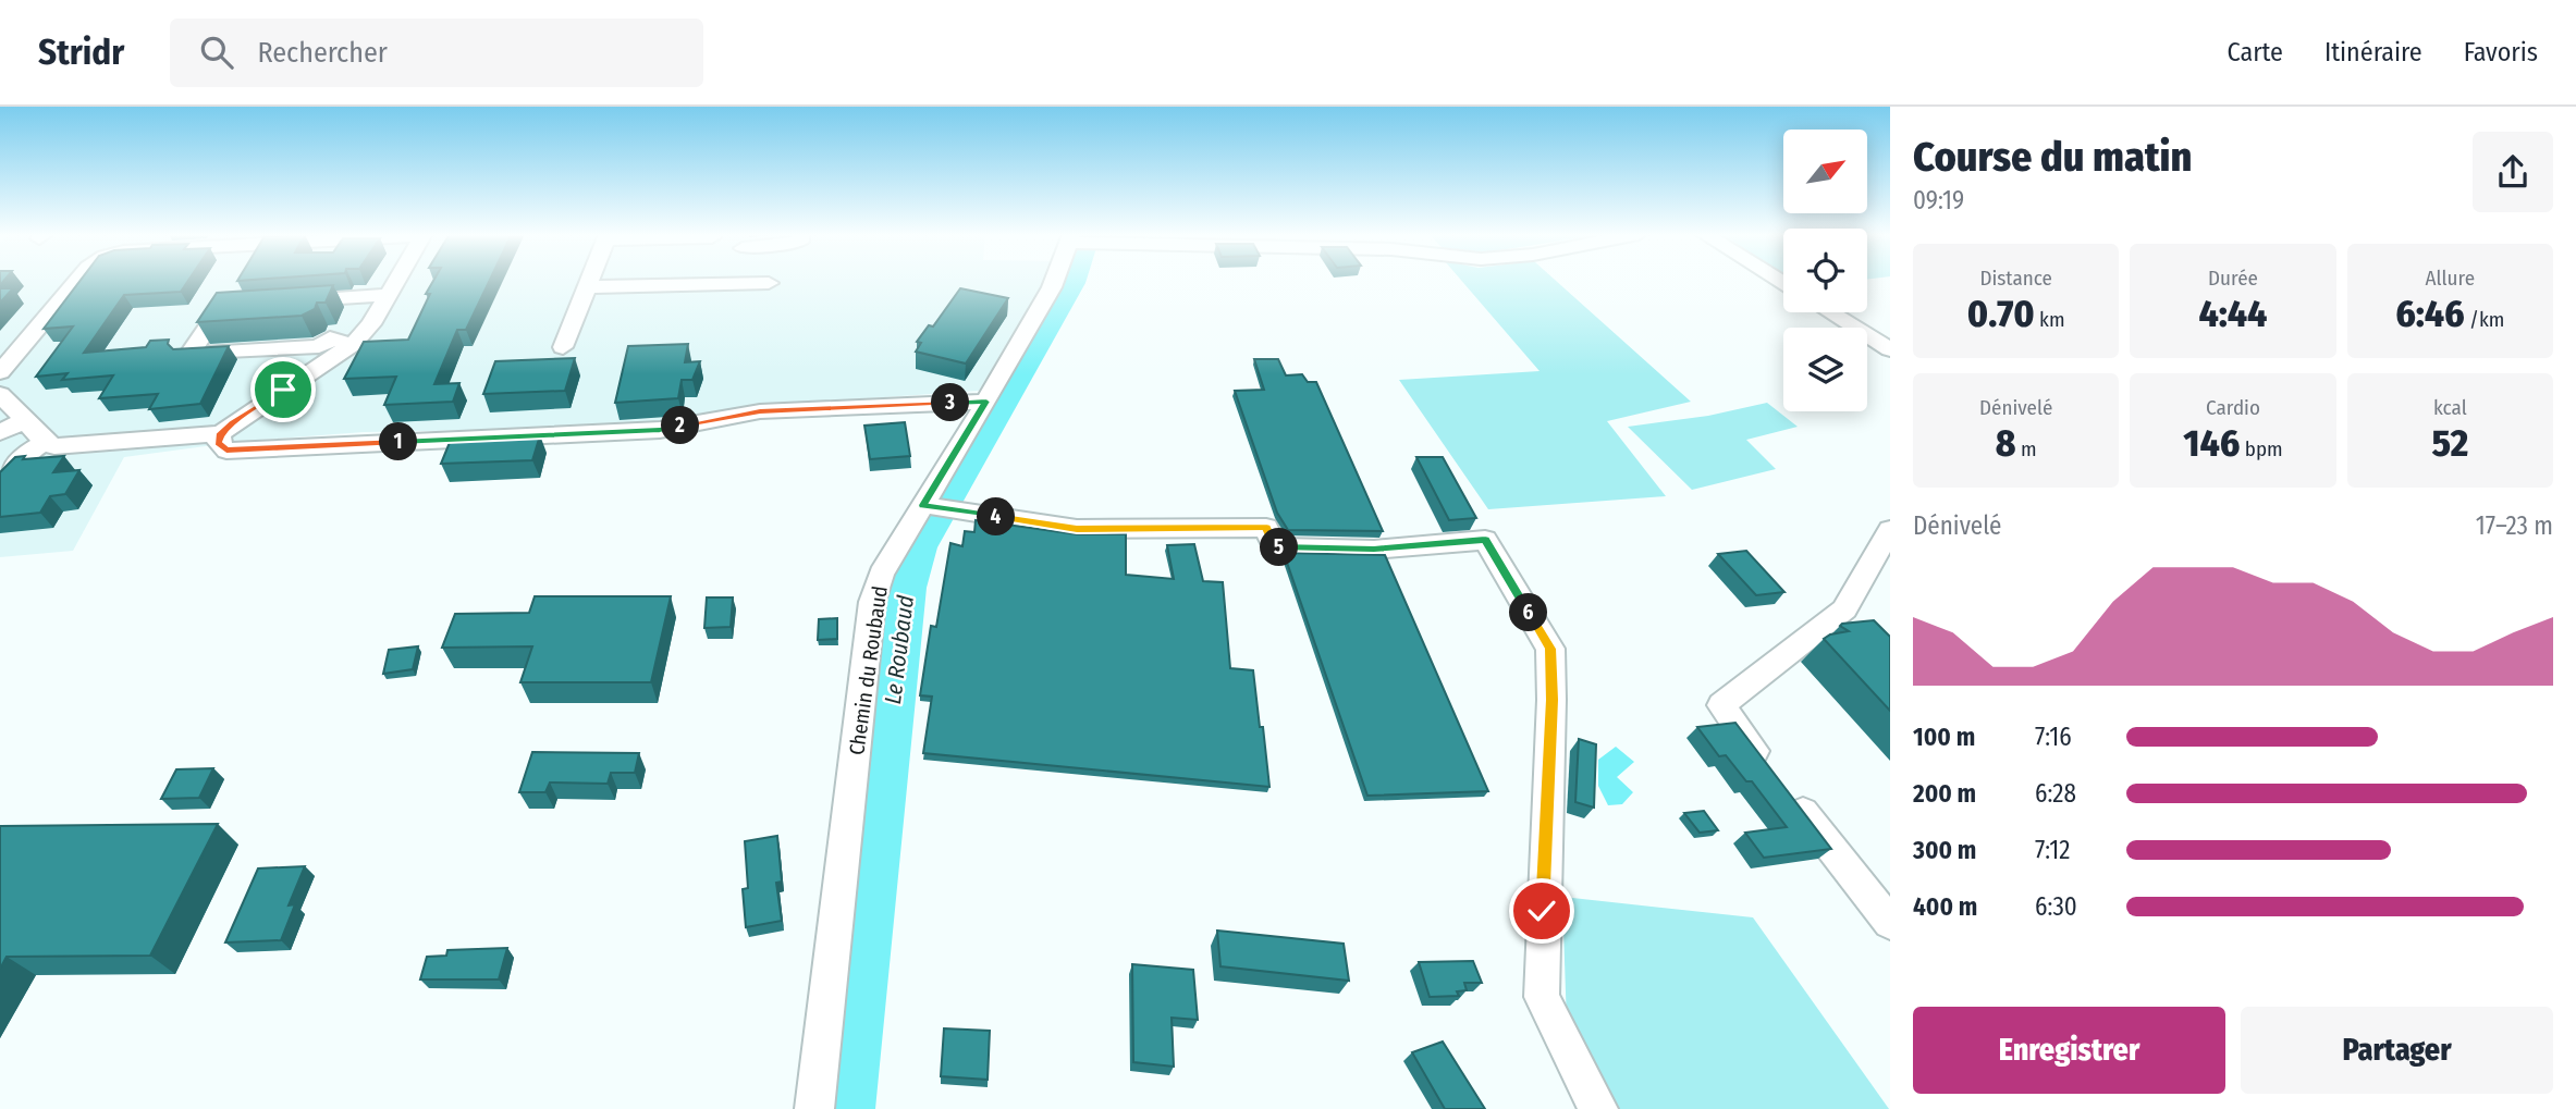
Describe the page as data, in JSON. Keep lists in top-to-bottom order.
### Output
{
  "streets": {
    "street": ["Chemin du Roubaud"]
  },
  "water": ["Le Roubaud"],
  "north": "top right",
  "page": {
    "header": "Stridr",
    "search": "Rechercher",
    "nav": ["Carte", "Itinéraire", "Favoris"],
    "heading": ["Course du matin", "09:19"],
    "stats": [
      ["Distance", "0.70 km"],
      ["Durée", "4:44"],
      ["Allure", "6:46 /km"],
      ["Dénivelé", "8 m"],
      ["Cardio", "146 bpm"],
      ["kcal", "52"]
    ],
    "pins": [
      "3",
      "2",
      "1",
      "4",
      "5",
      "6"
    ],
    "chart": ["Dénivelé", "17–23 m"],
    "list": [
      {
        "name": "100 m",
        "note": "7:16"
      },
      {
        "name": "200 m",
        "note": "6:28"
      },
      {
        "name": "300 m",
        "note": "7:12"
      },
      {
        "name": "400 m",
        "note": "6:30"
      }
    ],
    "buttons": ["Enregistrer", "Partager"]
  }
}
